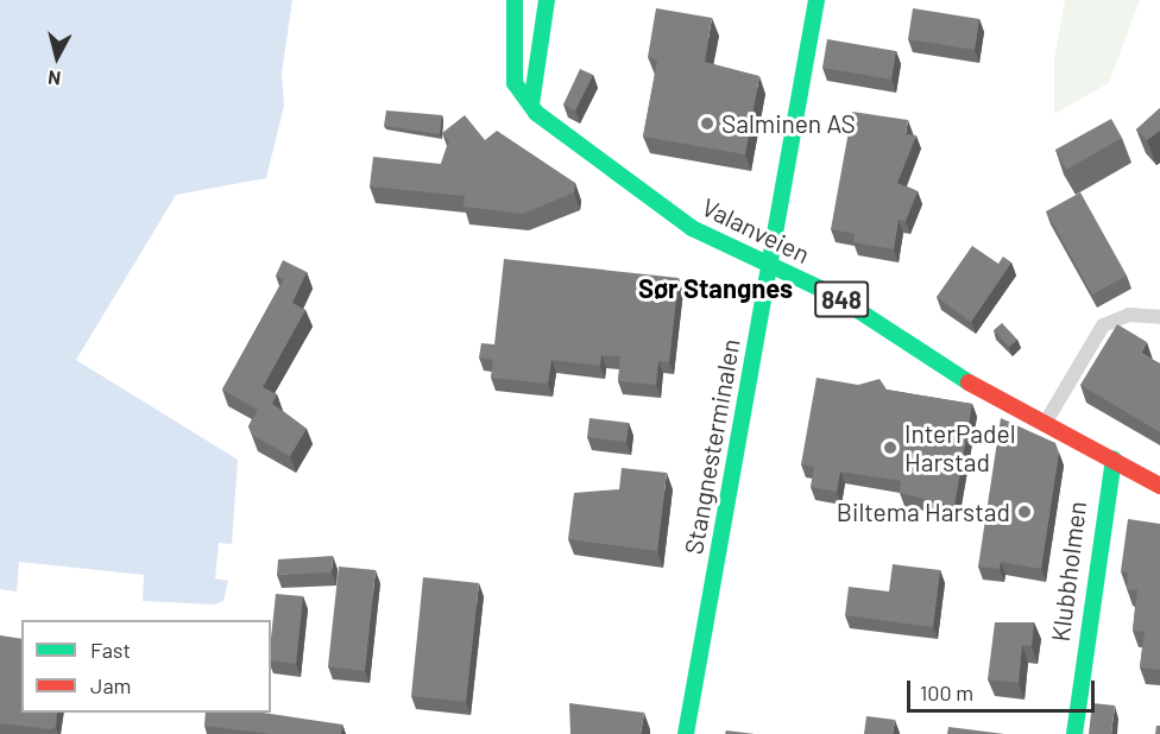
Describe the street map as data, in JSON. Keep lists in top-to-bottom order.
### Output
{
  "streets": {
    "street": [
      "Valanveien",
      "848",
      "Stangnesterminalen",
      "Klubbholmen"
    ]
  },
  "crossings": [
    ["Valanveien", "848"],
    ["Valanveien", "Stangnesterminalen"],
    ["Valanveien", "Klubbholmen"]
  ],
  "districts": ["Sør Stangnes"],
  "places": ["Salminen AS", "InterPadel Harstad", "Biltema Harstad"],
  "legend": ["Fast", "Jam"],
  "scale_bar": "100 m",
  "north": "bottom"
}
